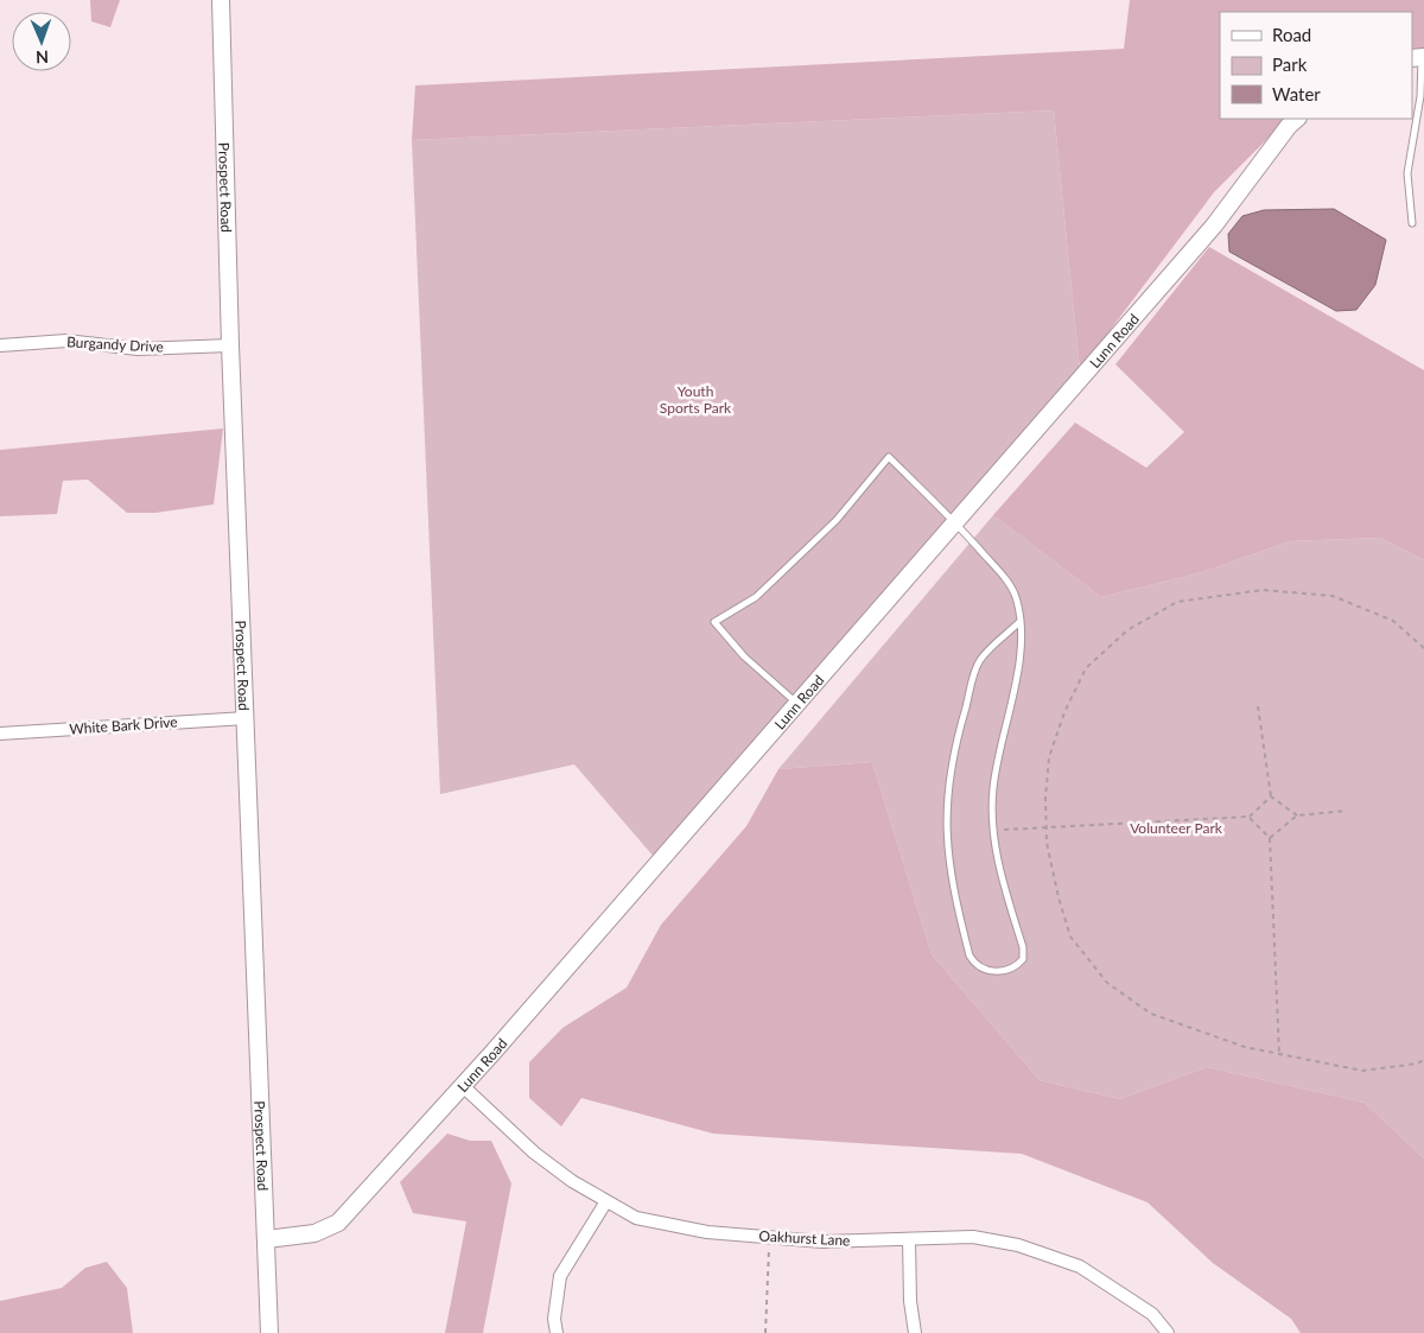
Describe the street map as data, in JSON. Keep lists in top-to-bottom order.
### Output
{
  "streets": {
    "street": [
      "Prospect Road",
      "Lunn Road",
      "Burgandy Drive",
      "White Bark Drive",
      "Oakhurst Lane"
    ]
  },
  "crossings": [
    ["Prospect Road", "Lunn Road"],
    ["Prospect Road", "Burgandy Drive"],
    ["Prospect Road", "White Bark Drive"],
    ["Lunn Road", "Oakhurst Lane"]
  ],
  "parks": ["Youth Sports Park", "Volunteer Park"],
  "legend": ["Road", "Park", "Water"],
  "north": "bottom"
}
